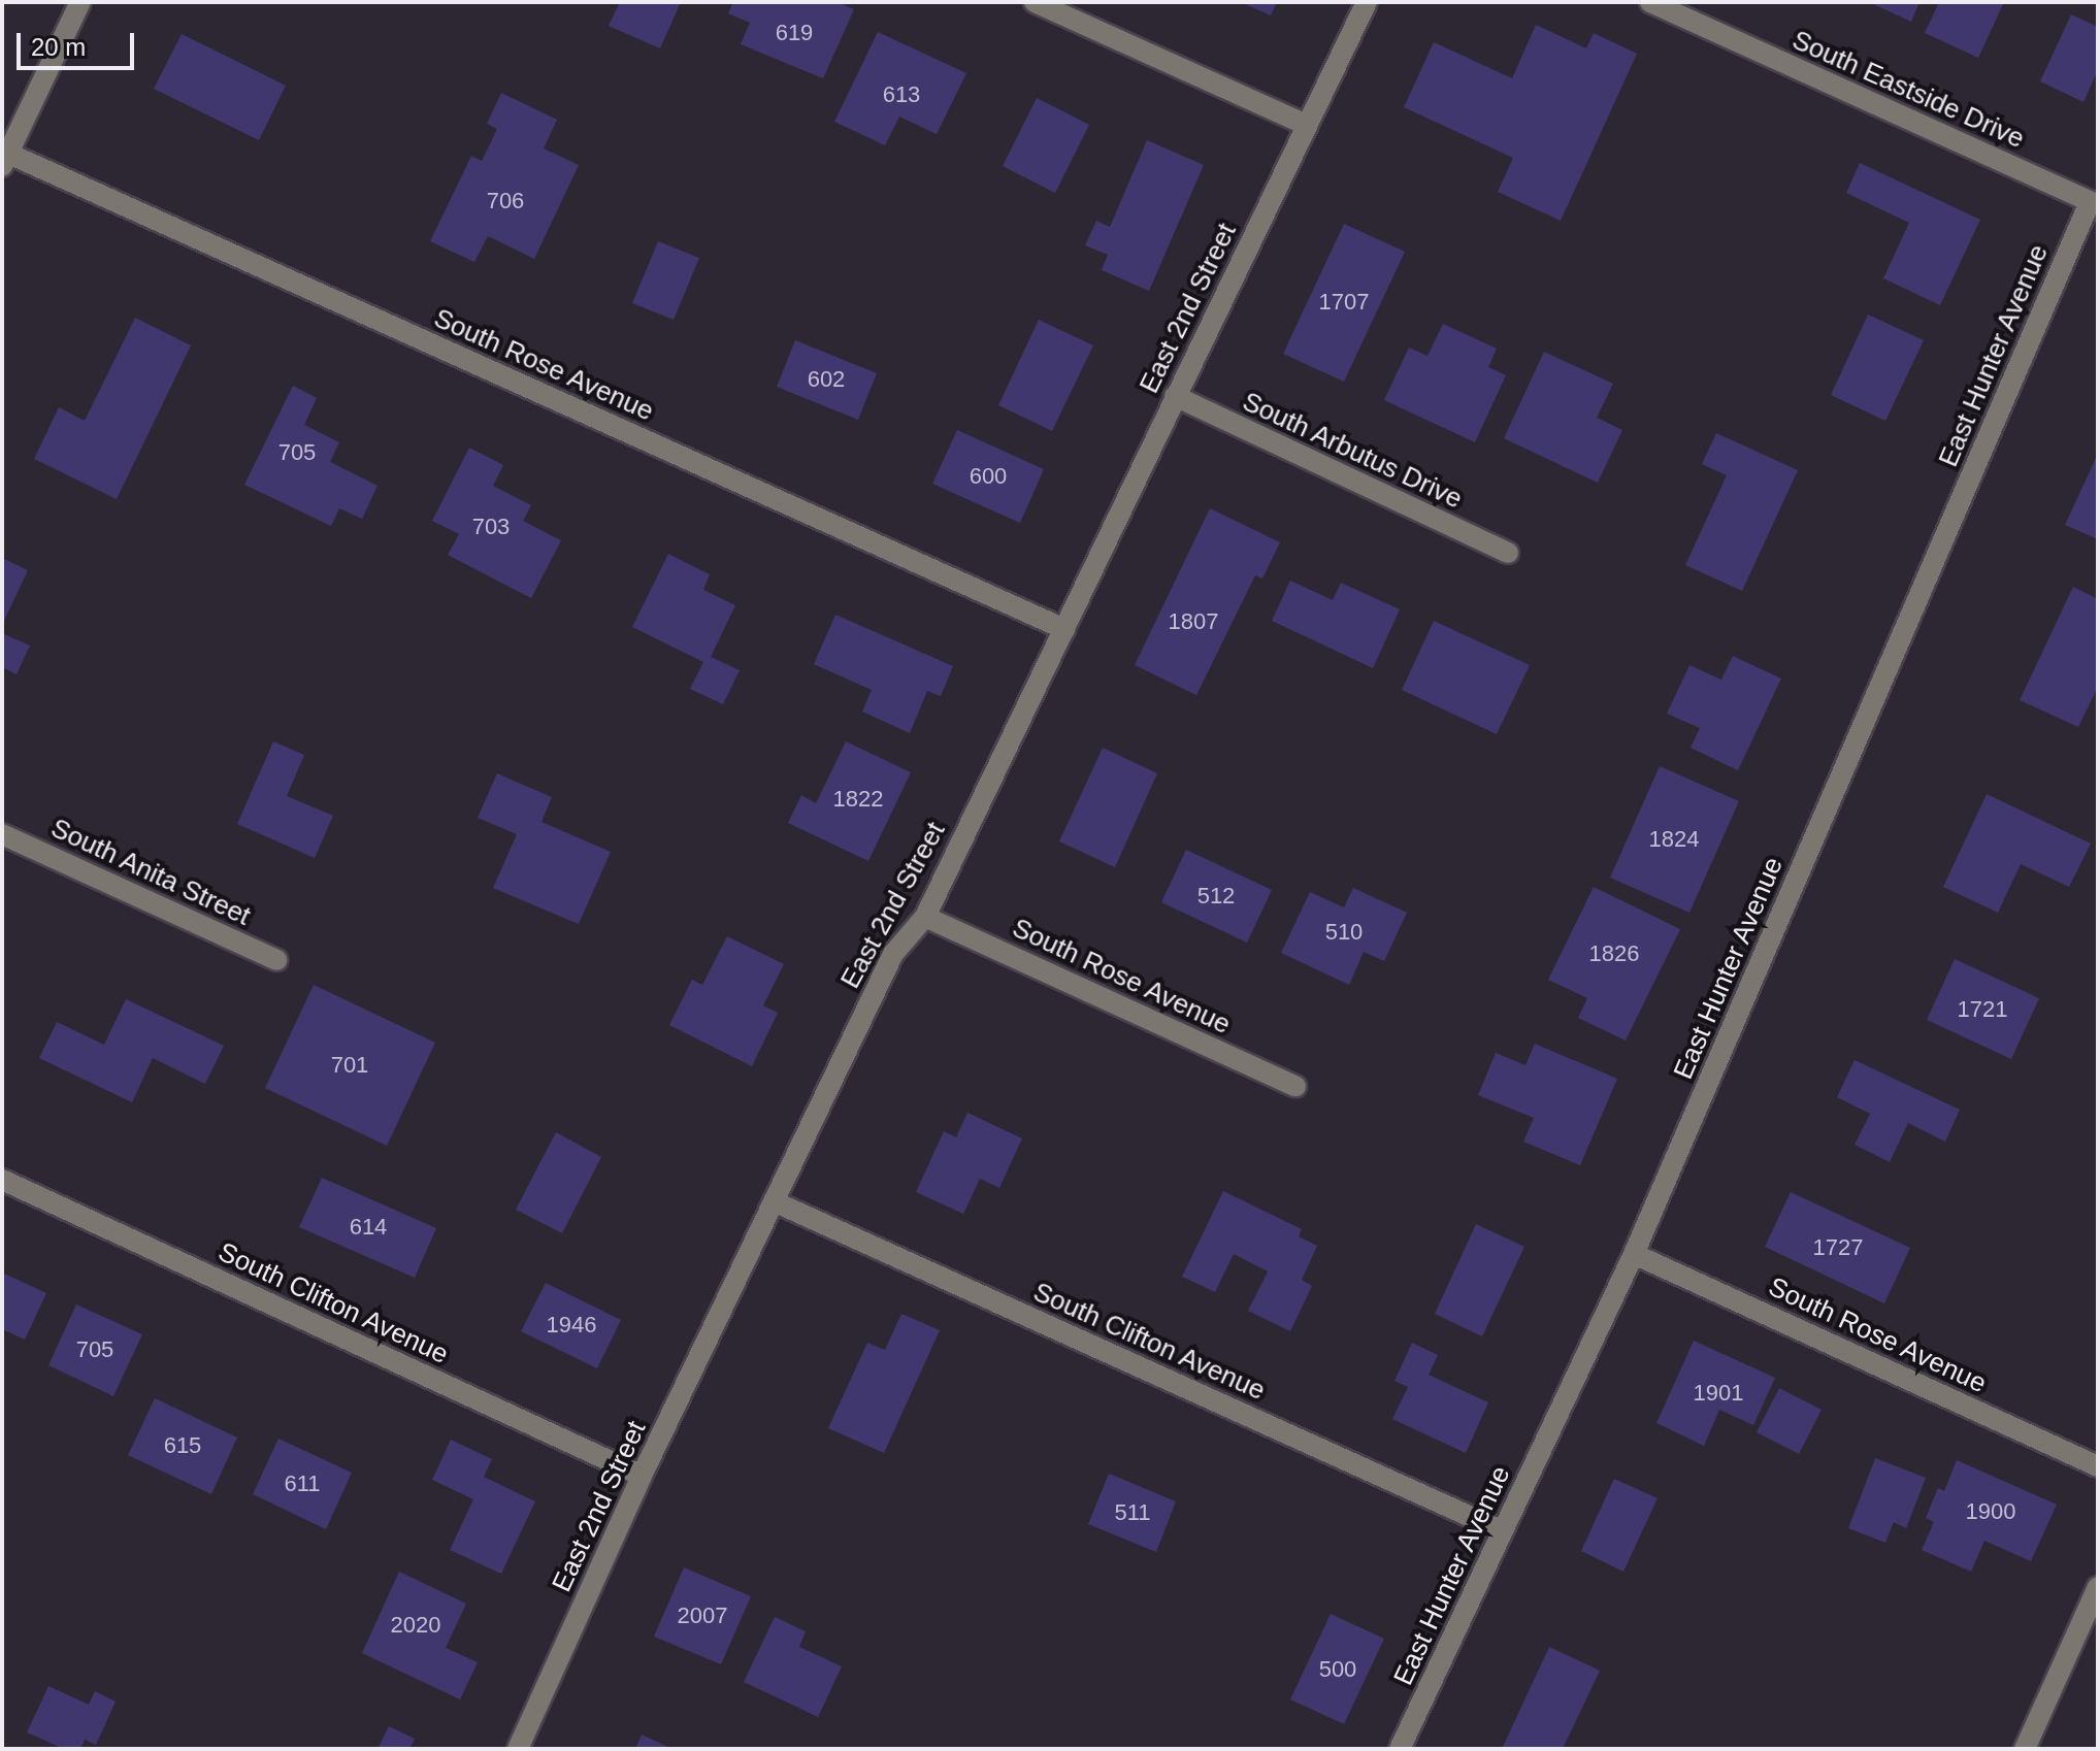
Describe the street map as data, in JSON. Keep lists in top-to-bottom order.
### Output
{
  "streets": {
    "street": [
      "South Eastside Drive",
      "East 2nd Street",
      "East Hunter Avenue",
      "South Rose Avenue",
      "South Arbutus Drive",
      "South Anita Street",
      "South Clifton Avenue"
    ]
  },
  "crossings": [
    ["South Eastside Drive", "East Hunter Avenue"],
    ["East 2nd Street", "South Rose Avenue"],
    ["East 2nd Street", "South Arbutus Drive"],
    ["East 2nd Street", "South Clifton Avenue"],
    ["East Hunter Avenue", "South Rose Avenue"],
    ["East Hunter Avenue", "South Clifton Avenue"]
  ],
  "house_numbers": [
    "619",
    "613",
    "706",
    "1707",
    "602",
    "705",
    "600",
    "703",
    "1807",
    "1822",
    "1824",
    "512",
    "510",
    "1826",
    "1721",
    "701",
    "614",
    "1727",
    "1946",
    "705",
    "1901",
    "615",
    "611",
    "1900",
    "511",
    "2007",
    "2020",
    "500"
  ],
  "scale_bar": "20 m"
}
